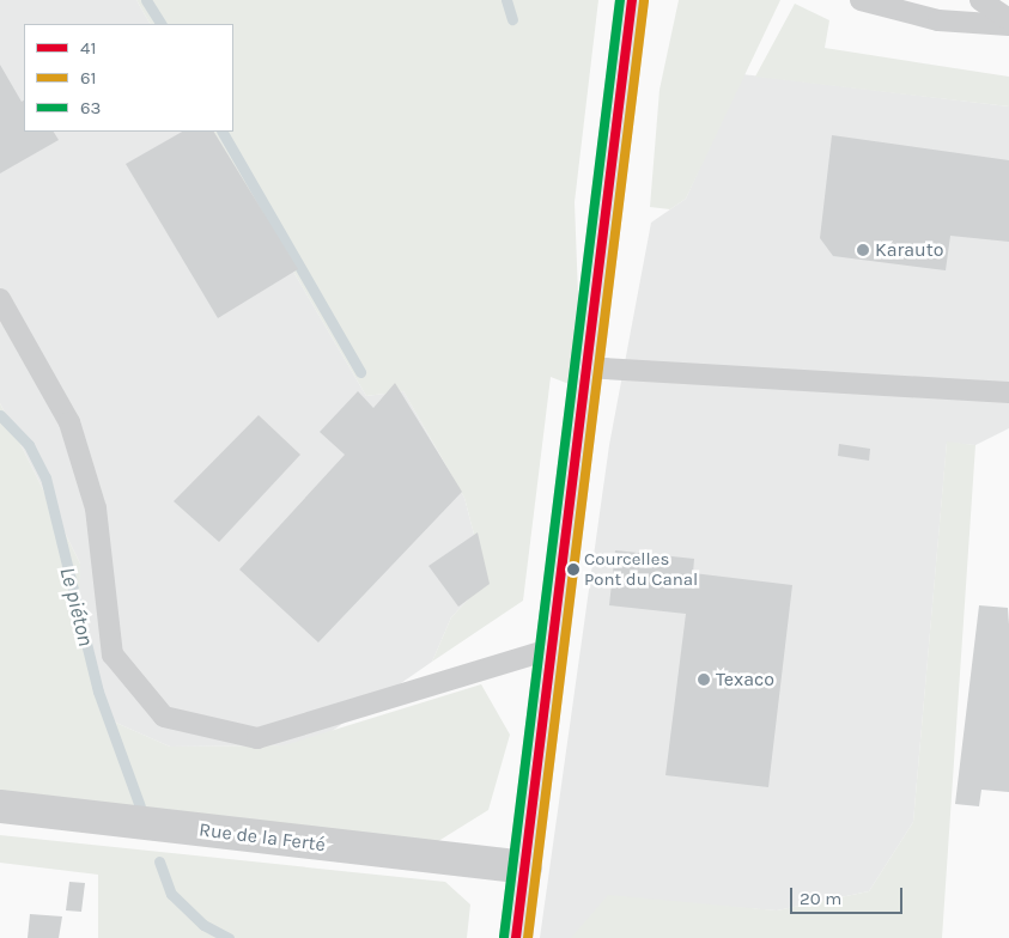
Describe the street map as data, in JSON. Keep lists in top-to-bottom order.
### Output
{
  "streets": {
    "street": ["Rue de la Ferté"]
  },
  "water": ["Le piéton"],
  "places": ["Karauto", "Courcelles Pont du Canal", "Texaco"],
  "lines": ["transit line 41", "transit line 63", "transit line 61"],
  "legend": ["41", "61", "63"],
  "scale_bar": "20 m"
}
